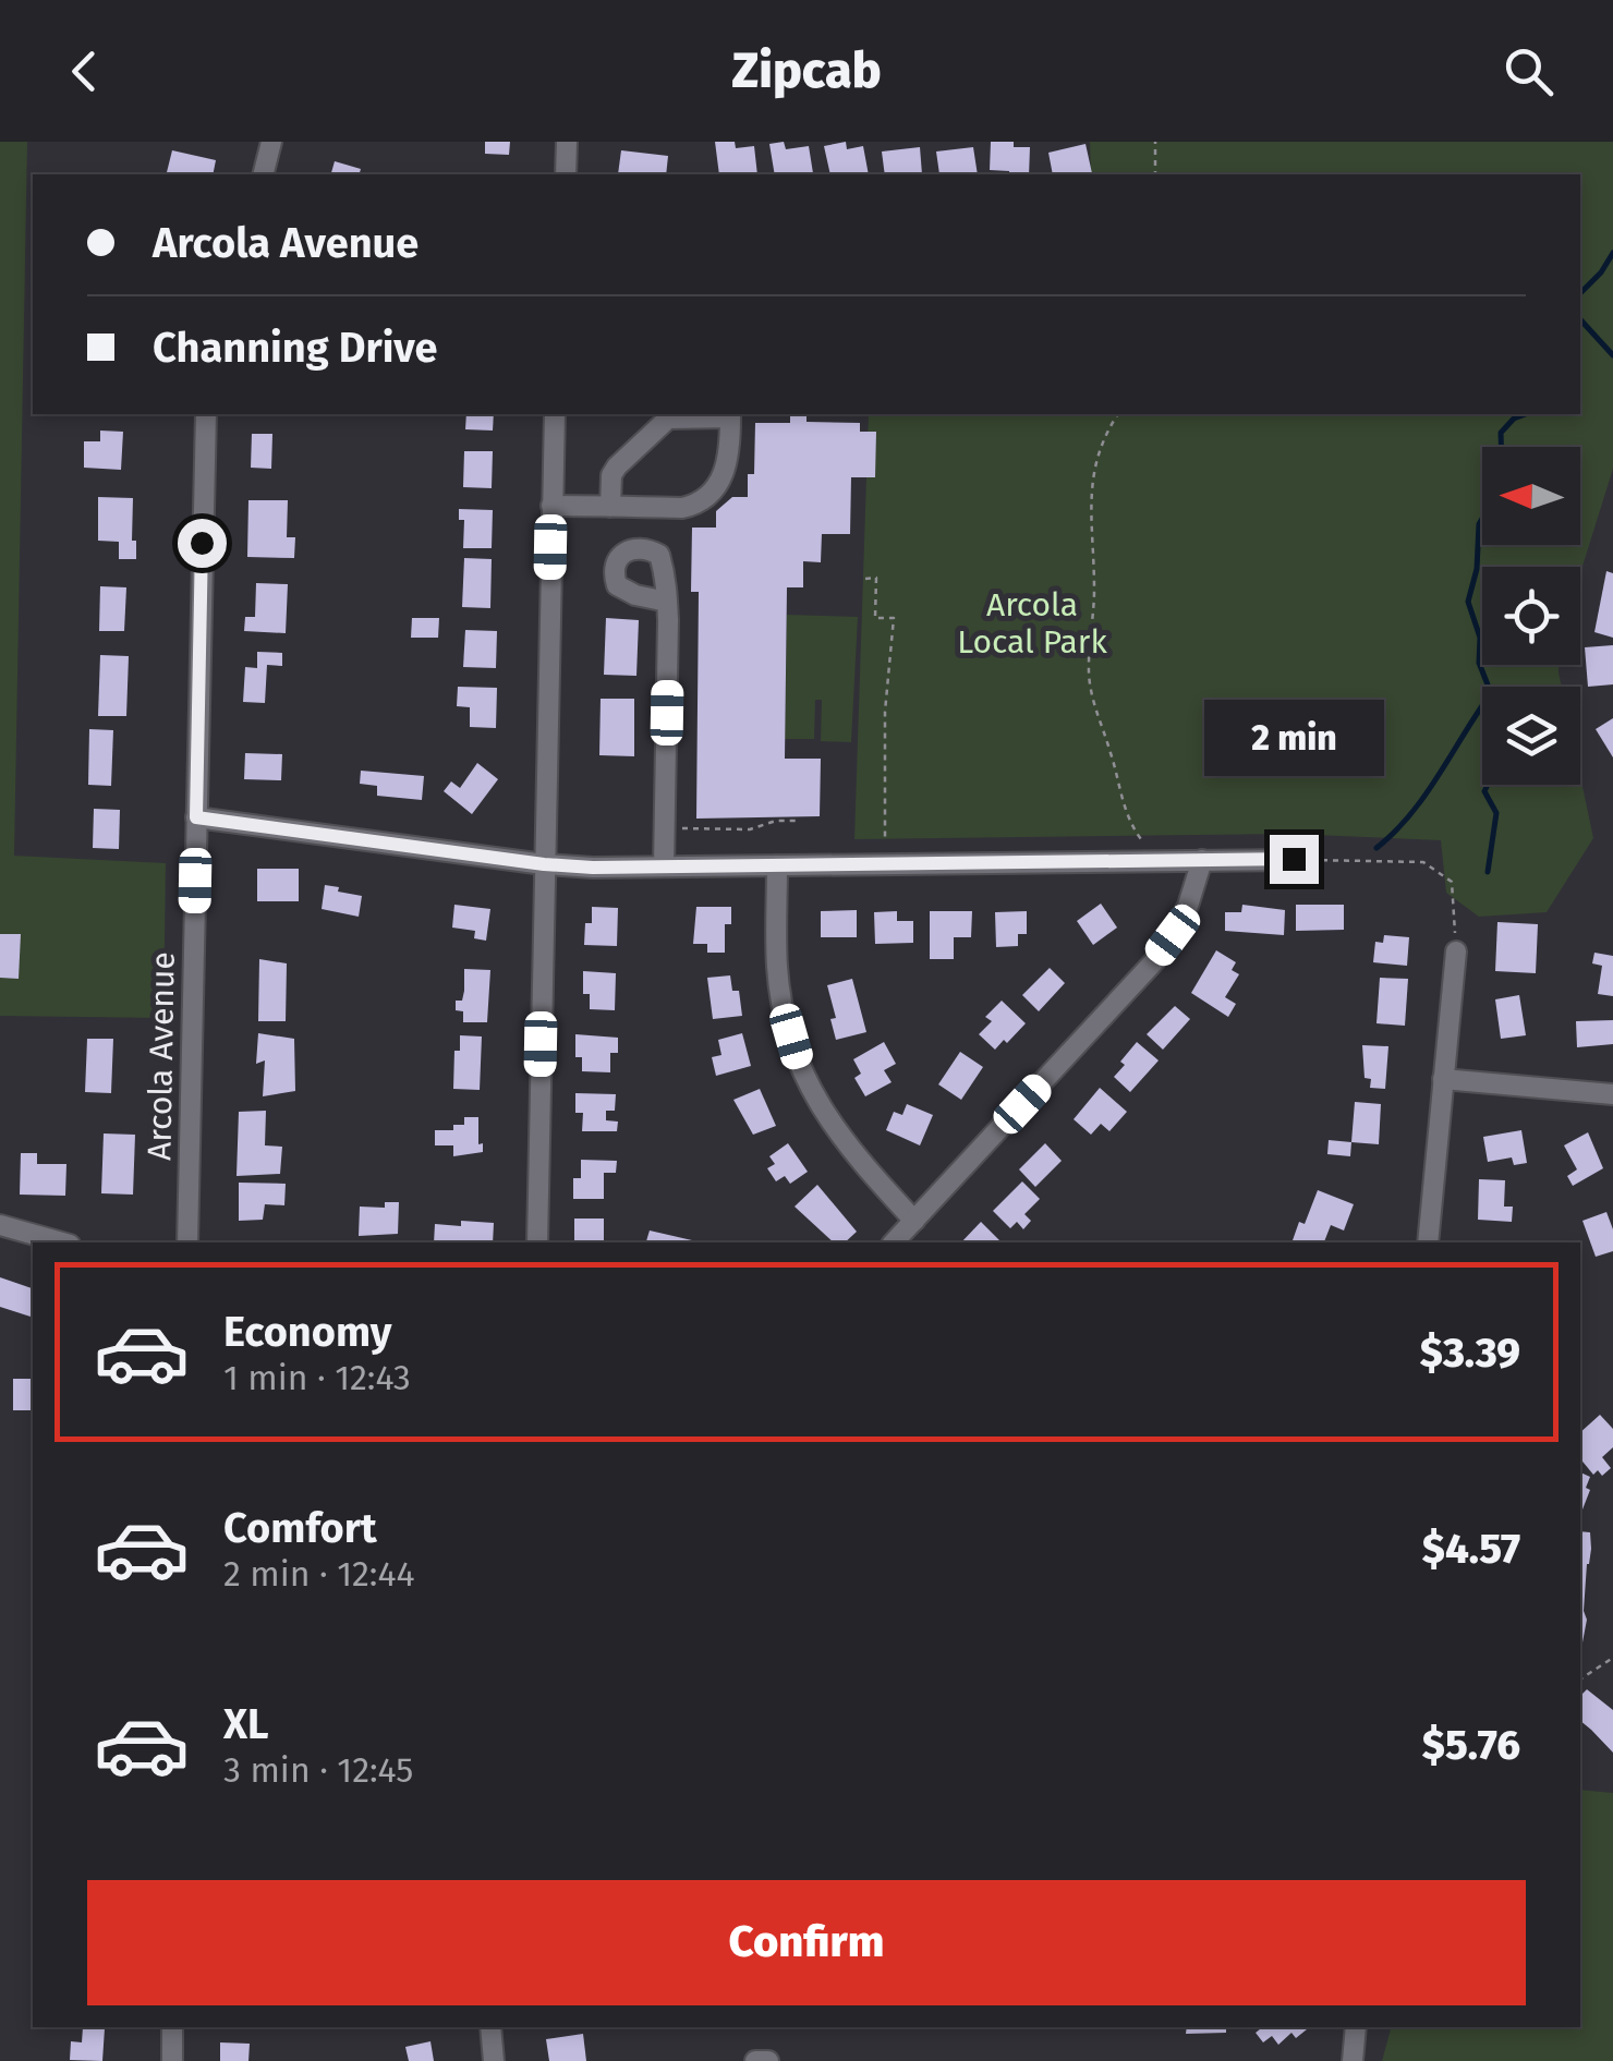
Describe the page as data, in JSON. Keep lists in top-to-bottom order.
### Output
{
  "streets": {
    "street": ["Arcola Avenue"]
  },
  "parks": ["Arcola Local Park"],
  "north": "left",
  "page": {
    "header": "Zipcab",
    "banner": ["Arcola Avenue", "Channing Drive"],
    "bubble": "2 min",
    "list": [
      {
        "name": "Economy",
        "note": "1 min · 12:43",
        "value": "$3.39"
      },
      {
        "name": "Comfort",
        "note": "2 min · 12:44",
        "value": "$4.57"
      },
      {
        "name": "XL",
        "note": "3 min · 12:45",
        "value": "$5.76"
      }
    ],
    "buttons": "Confirm"
  }
}
